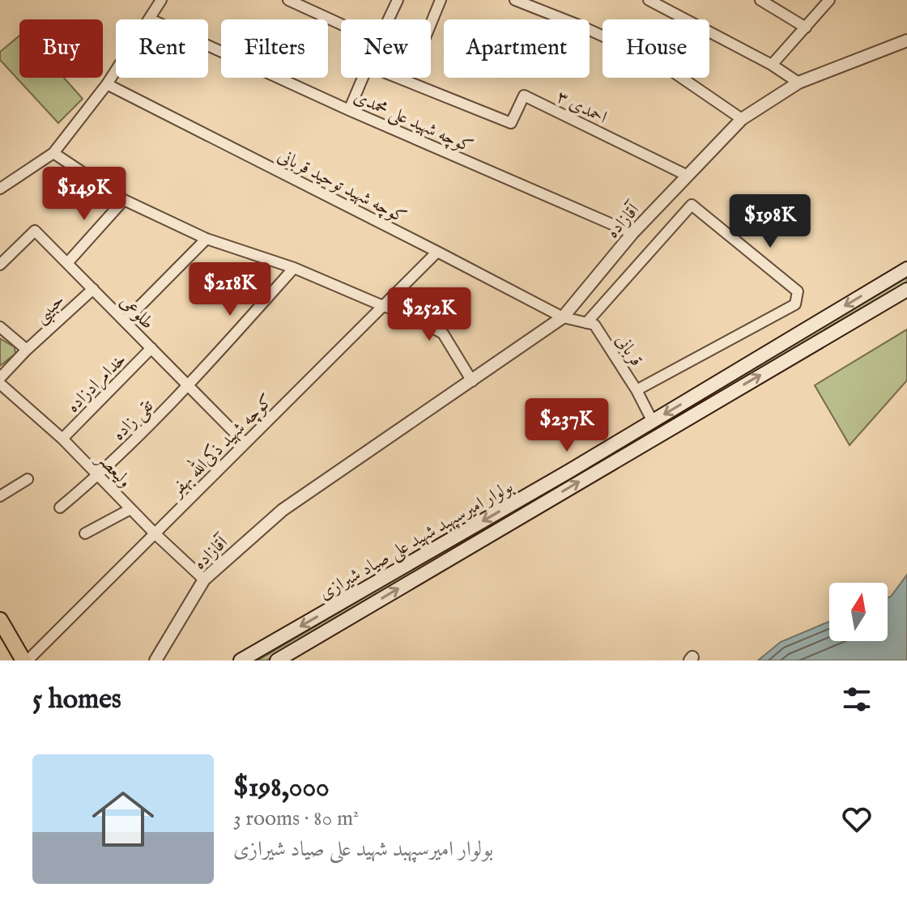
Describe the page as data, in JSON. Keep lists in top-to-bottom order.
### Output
{
  "streets": {
    "main road": ["بولوار امیرسپهبد شهید علی صیاد شیرازی"],
    "street": [
      "احمدی ۳",
      "کوچه شهید علی محمدی",
      "کوچه شهید توحید قربانی",
      "آقازاده",
      "حبیبی",
      "طلوعی",
      "قربانی",
      "خدامرادزاده",
      "تقی زاده",
      "کوچه شهید ذکی‌الله بهفر",
      "ولیعصر"
    ]
  },
  "crossings": [
    ["احمدی ۳", "آقازاده"],
    ["کوچه شهید علی محمدی", "آقازاده"],
    ["کوچه شهید توحید قربانی", "آقازاده"],
    ["کوچه شهید توحید قربانی", "کوچه شهید ذکی‌الله بهفر"],
    ["آقازاده", "ولیعصر"],
    ["حبیبی", "طلوعی"],
    ["طلوعی", "خدامرادزاده"],
    ["طلوعی", "تقی زاده"],
    ["طلوعی", "کوچه شهید ذکی‌الله بهفر"],
    ["قربانی", "بولوار امیرسپهبد شهید علی صیاد شیرازی"],
    ["خدامرادزاده", "ولیعصر"],
    ["تقی زاده", "ولیعصر"],
    ["کوچه شهید ذکی‌الله بهفر", "ولیعصر"]
  ],
  "north": "top",
  "page": {
    "chip": [
      "Buy",
      "Rent",
      "Filters",
      "New",
      "Apartment",
      "House"
    ],
    "price": [
      "$149K",
      "$198K",
      "$218K",
      "$252K",
      "$237K"
    ],
    "heading": "5 homes",
    "list": [
      {
        "name": "$198,000",
        "note": "3 rooms · 80 m² · بولوار امیرسپهبد شهید علی صیاد شیرازی"
      }
    ]
  }
}
